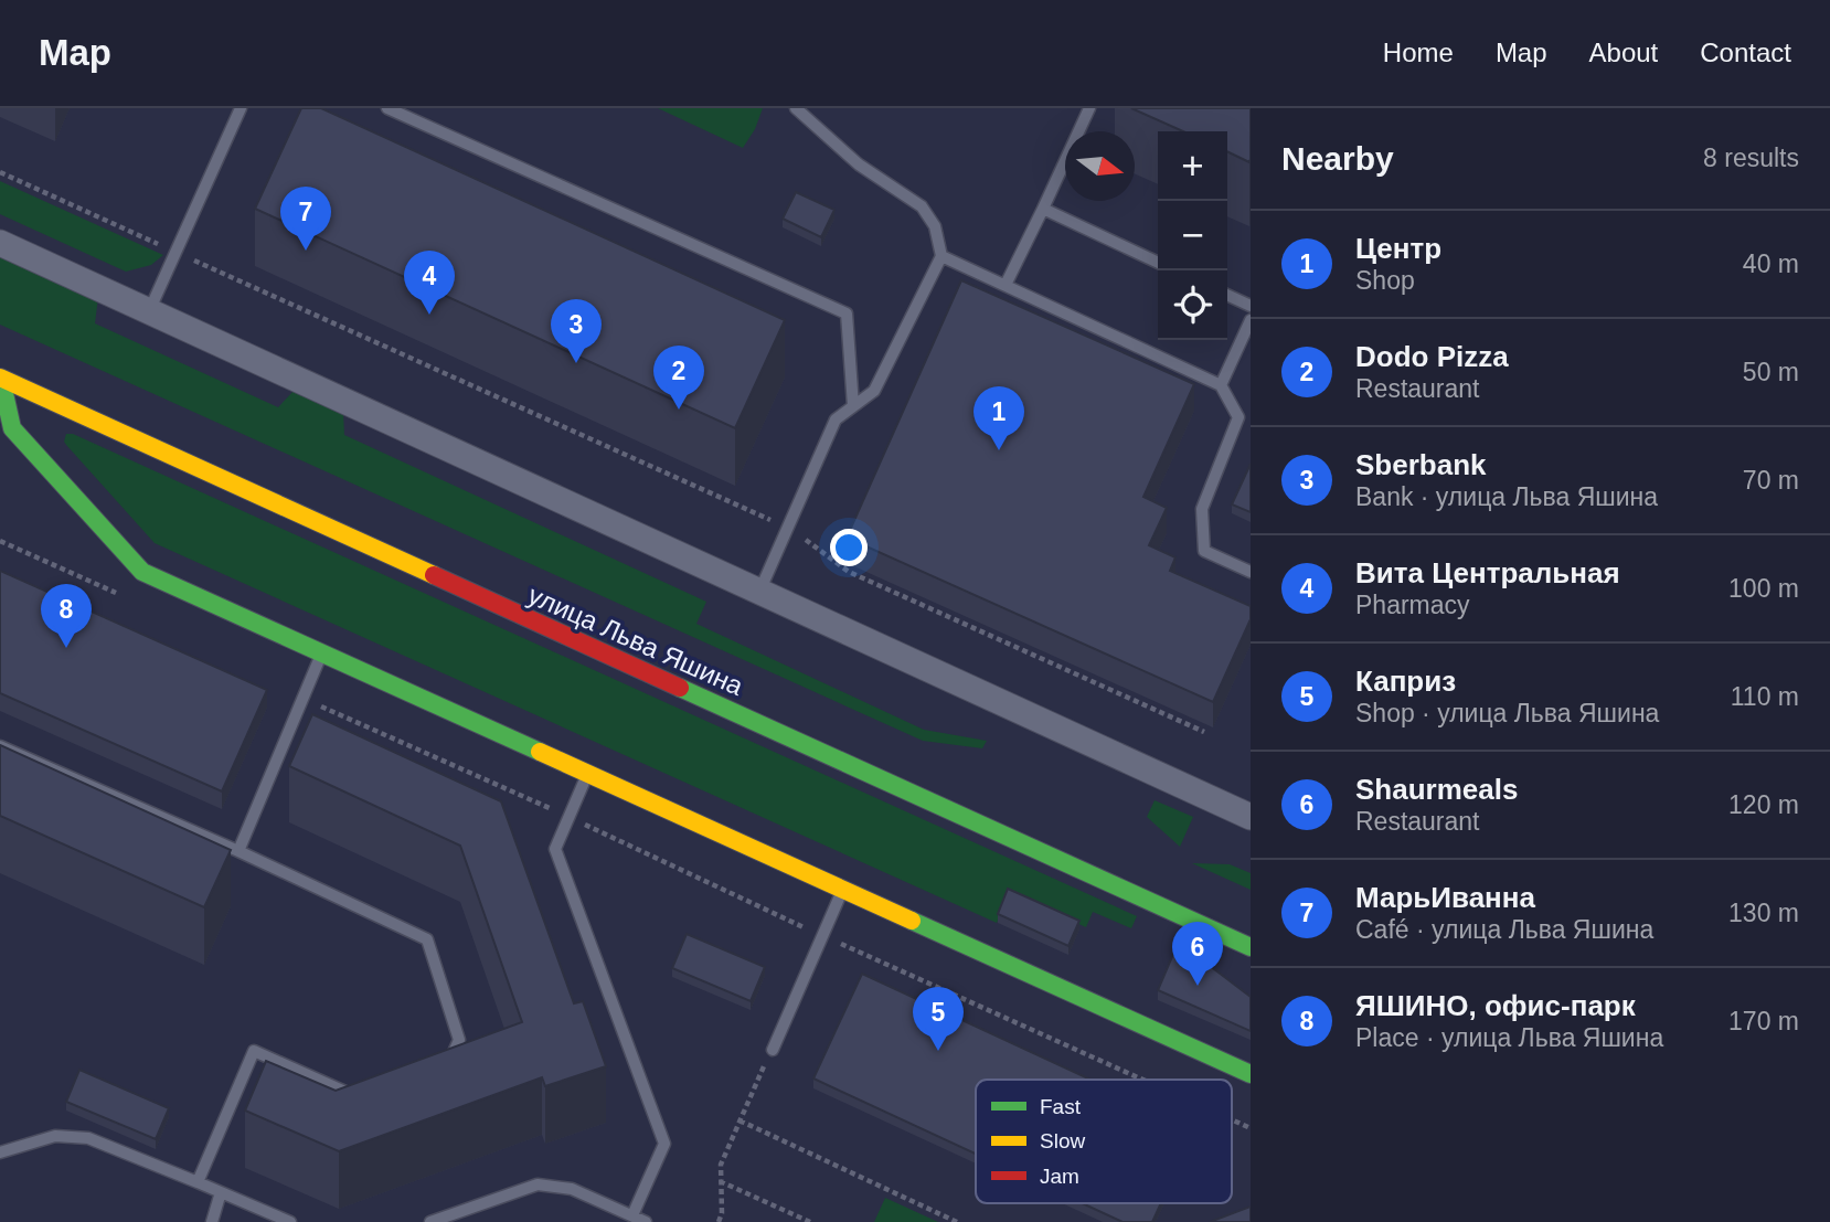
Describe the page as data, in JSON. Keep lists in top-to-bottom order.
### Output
{
  "streets": {
    "street": ["улица Льва Яшина"]
  },
  "legend": ["Fast", "Slow", "Jam"],
  "north": "right",
  "page": {
    "header": "Map",
    "nav": [
      "Home",
      "Map",
      "About",
      "Contact"
    ],
    "heading": ["Nearby", "8 results"],
    "map_buttons": ["+", "−"],
    "pins": [
      "7",
      "4",
      "3",
      "2",
      "1",
      "8",
      "6",
      "5"
    ],
    "list": [
      {
        "mark": "1",
        "name": "Центр",
        "note": "Shop",
        "value": "40 m"
      },
      {
        "mark": "2",
        "name": "Dodo Pizza",
        "note": "Restaurant",
        "value": "50 m"
      },
      {
        "mark": "3",
        "name": "Sberbank",
        "note": "Bank · улица Льва Яшина",
        "value": "70 m"
      },
      {
        "mark": "4",
        "name": "Вита Центральная",
        "note": "Pharmacy",
        "value": "100 m"
      },
      {
        "mark": "5",
        "name": "Каприз",
        "note": "Shop · улица Льва Яшина",
        "value": "110 m"
      },
      {
        "mark": "6",
        "name": "Shaurmeals",
        "note": "Restaurant",
        "value": "120 m"
      },
      {
        "mark": "7",
        "name": "МарьИванна",
        "note": "Café · улица Льва Яшина",
        "value": "130 m"
      },
      {
        "mark": "8",
        "name": "ЯШИНО, офис-парк",
        "note": "Place · улица Льва Яшина",
        "value": "170 m"
      }
    ]
  }
}
